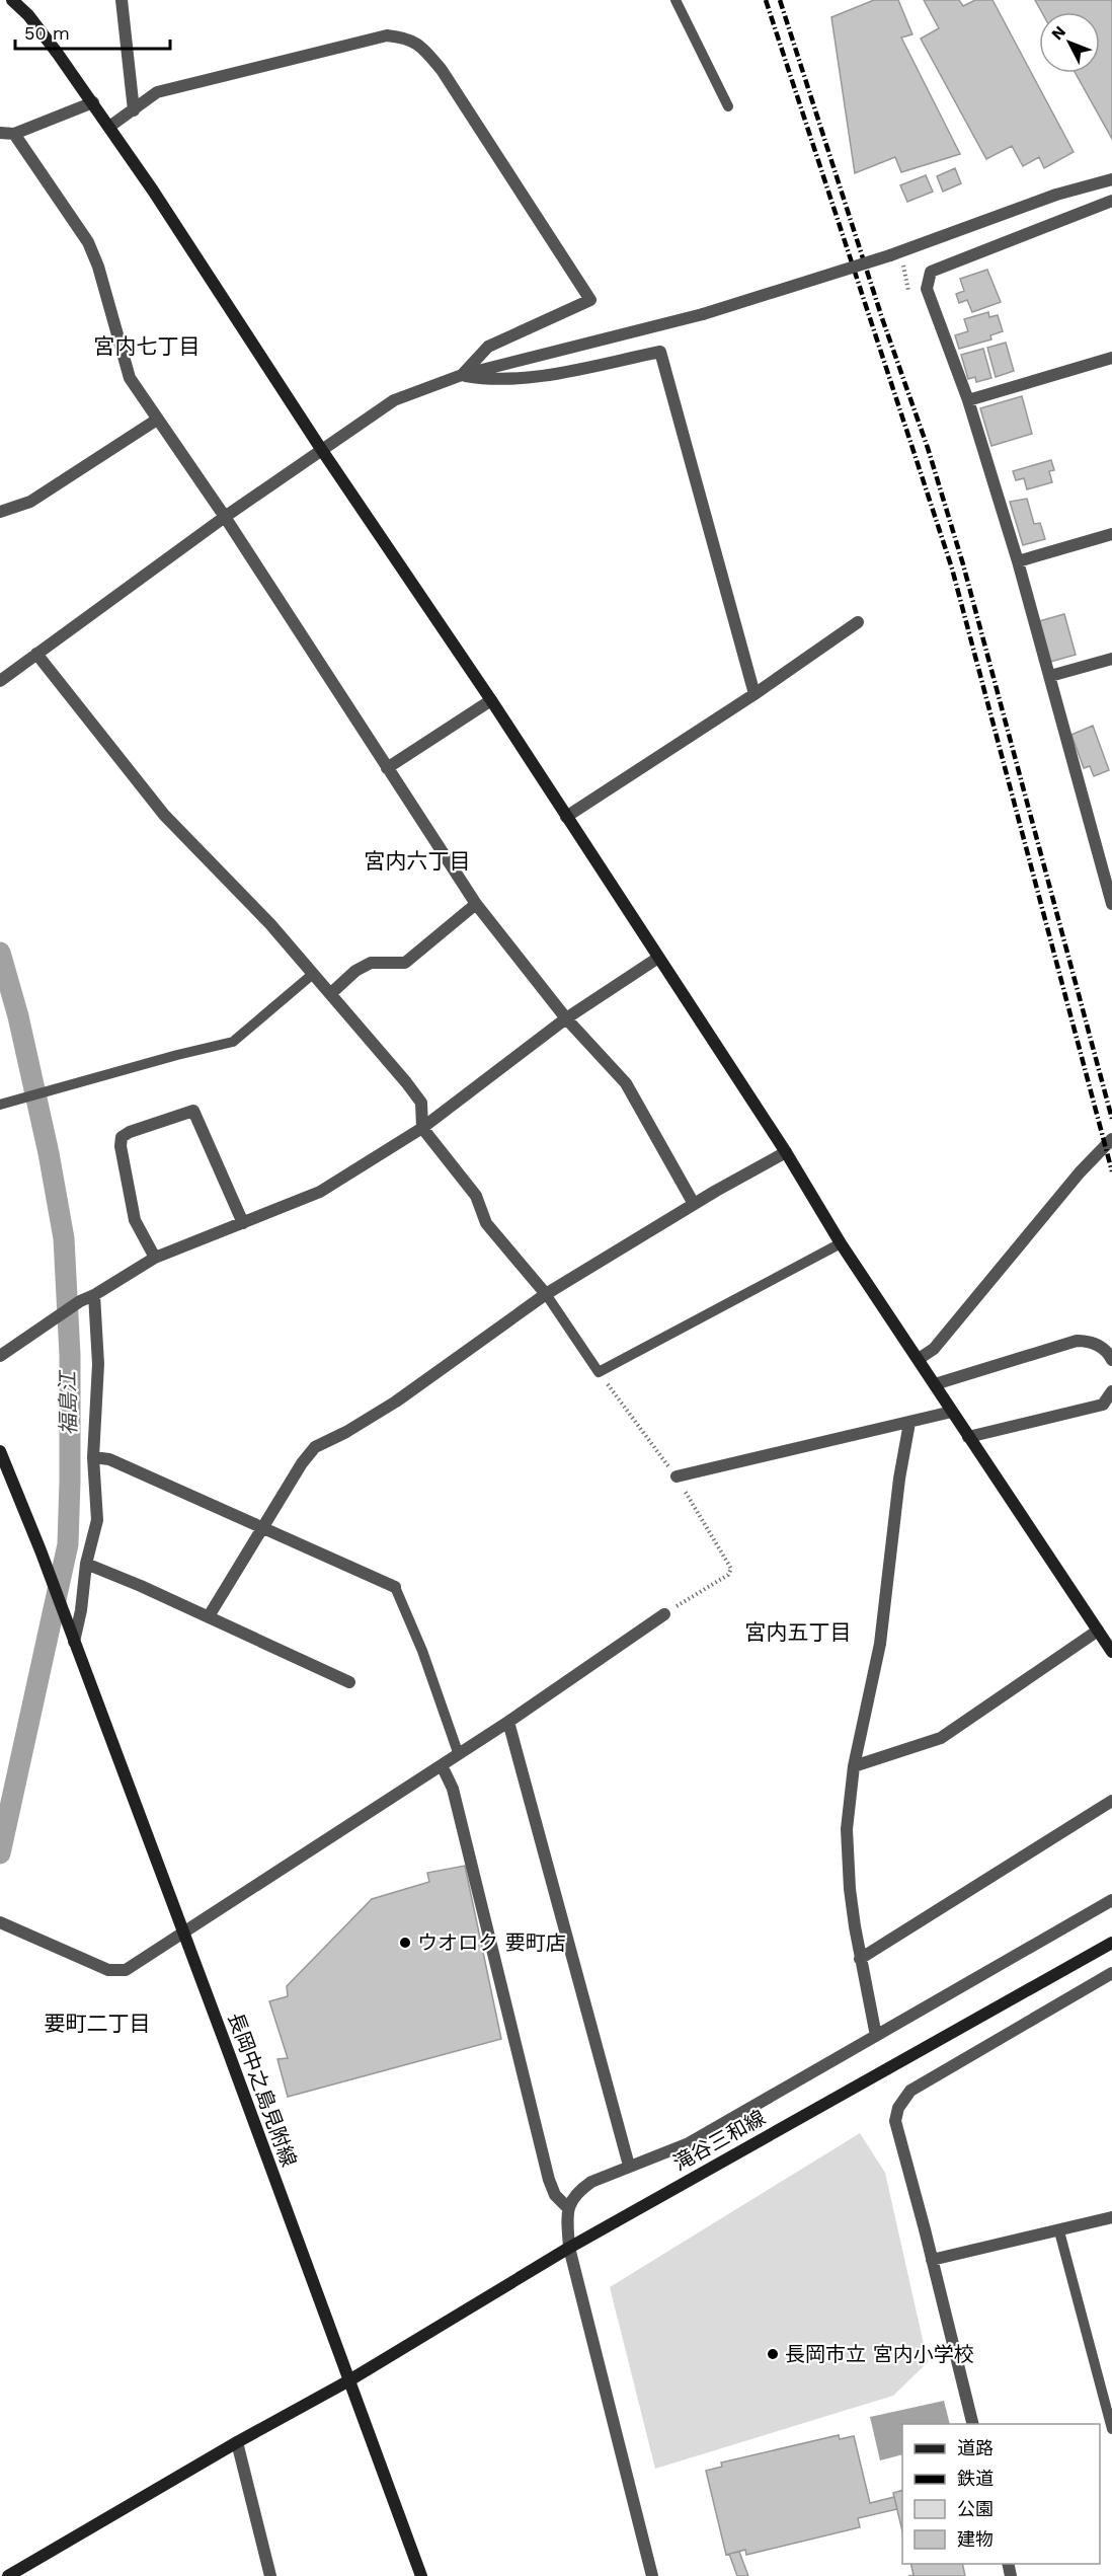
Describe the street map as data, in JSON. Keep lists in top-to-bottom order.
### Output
{
  "streets": {
    "street": ["長岡中之島見附線", "滝谷三和線"]
  },
  "crossings": [
    ["長岡中之島見附線", "滝谷三和線"]
  ],
  "districts": [
    "宮内七丁目",
    "宮内六丁目",
    "宮内五丁目",
    "要町二丁目"
  ],
  "water": ["福島江"],
  "places": ["ウオロク 要町店", "長岡市立 宮内小学校"],
  "legend": [
    "道路",
    "鉄道",
    "公園",
    "建物"
  ],
  "scale_bar": "50 m",
  "north": "top left"
}
